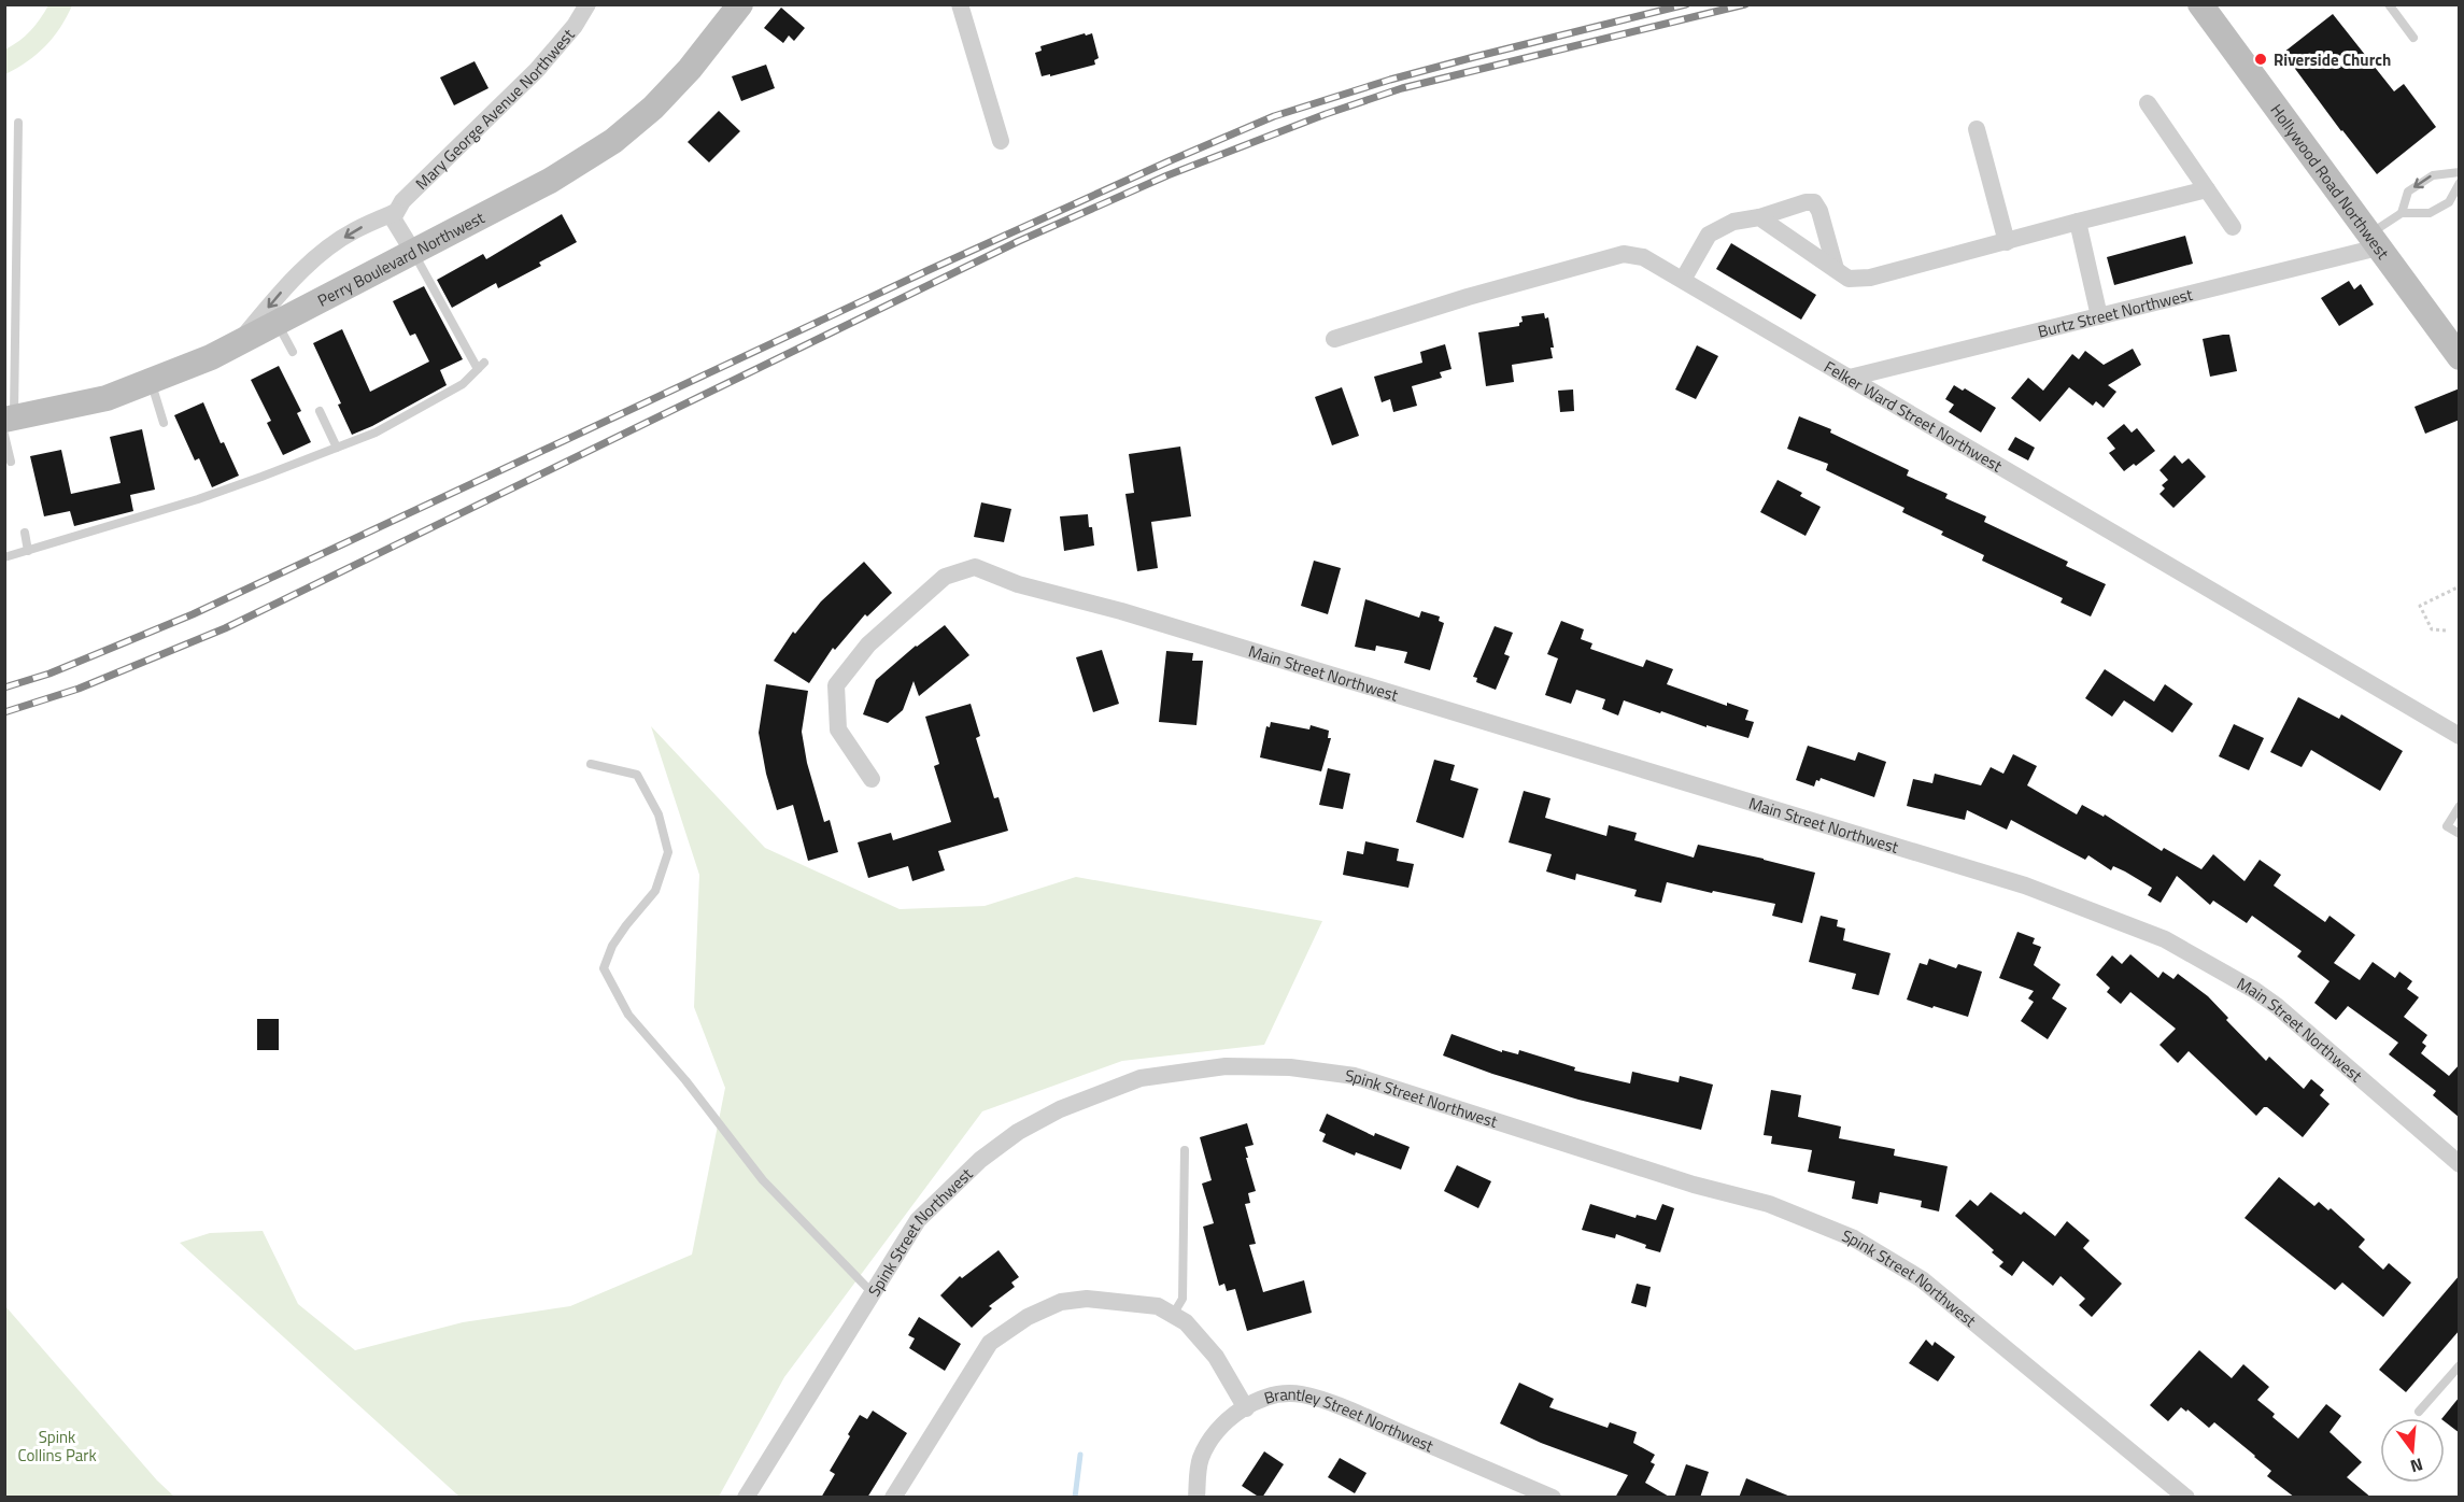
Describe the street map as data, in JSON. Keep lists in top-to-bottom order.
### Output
{
  "streets": {
    "street": [
      "Mary George Avenue Northwest",
      "Hollywood Road Northwest",
      "Perry Boulevard Northwest",
      "Burtz Street Northwest",
      "Felker Ward Street Northwest",
      "Main Street Northwest",
      "Spink Street Northwest",
      "Brantley Street Northwest"
    ]
  },
  "crossings": [
    ["Mary George Avenue Northwest", "Perry Boulevard Northwest"],
    ["Hollywood Road Northwest", "Burtz Street Northwest"],
    ["Burtz Street Northwest", "Felker Ward Street Northwest"]
  ],
  "one_way": ["Mary George Avenue Northwest"],
  "parks": ["Spink Collins Park"],
  "places": ["Riverside Church"],
  "north": "bottom"
}
